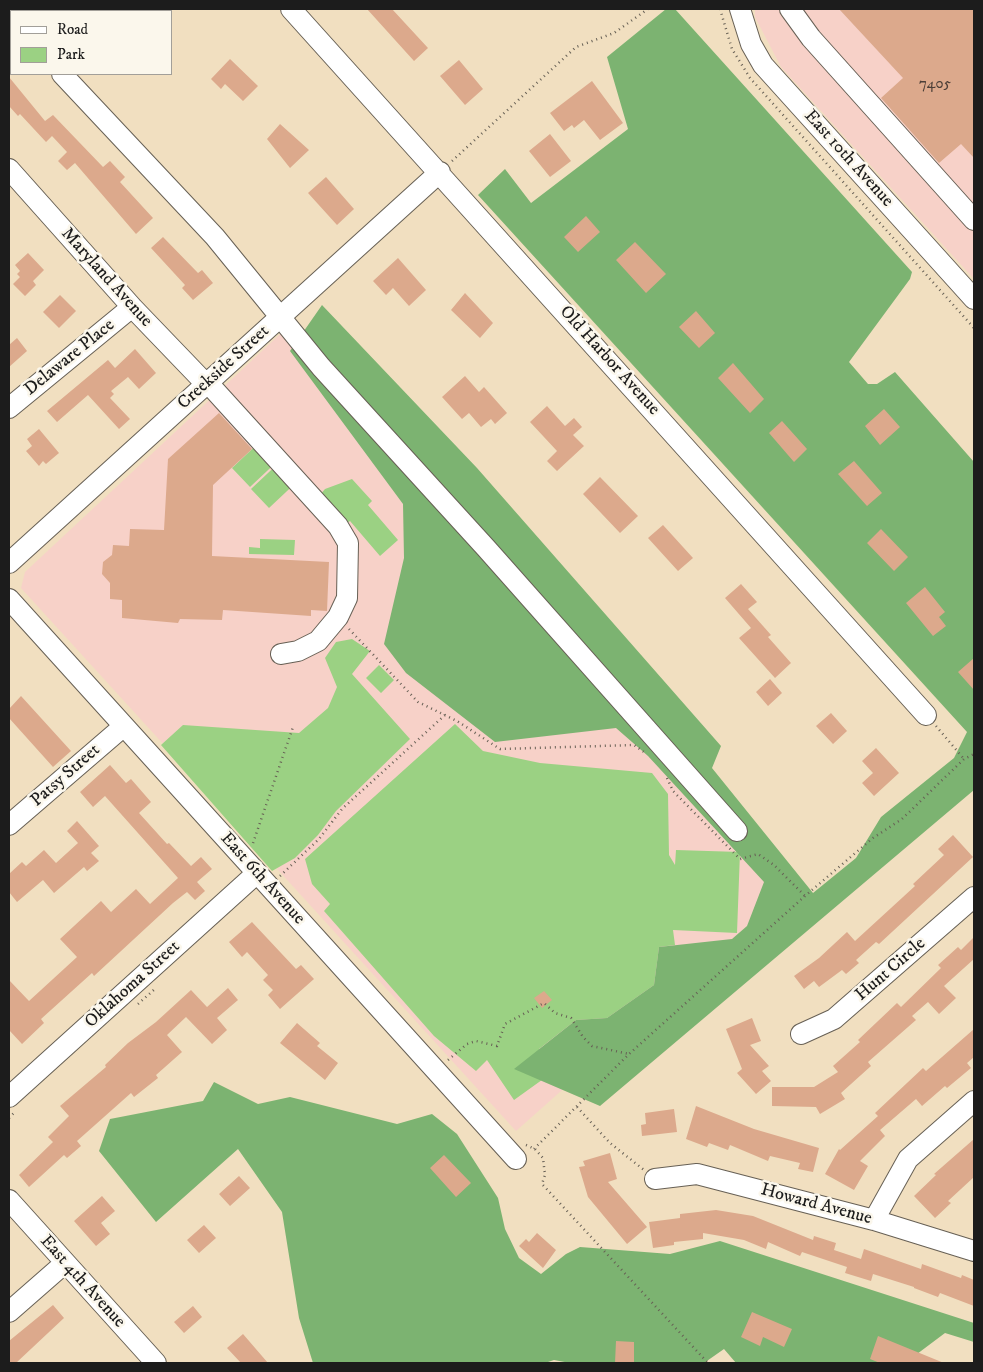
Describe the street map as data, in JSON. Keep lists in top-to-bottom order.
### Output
{
  "streets": {
    "street": [
      "East 10th Avenue",
      "Maryland Avenue",
      "Delaware Place",
      "Old Harbor Avenue",
      "Creekside Street",
      "Patsy Street",
      "East 6th Avenue",
      "Hunt Circle",
      "Oklahoma Street",
      "Howard Avenue",
      "East 4th Avenue"
    ]
  },
  "crossings": [
    ["Maryland Avenue", "Delaware Place"],
    ["Maryland Avenue", "Creekside Street"],
    ["Old Harbor Avenue", "Creekside Street"],
    ["Patsy Street", "East 6th Avenue"],
    ["East 6th Avenue", "Oklahoma Street"]
  ],
  "house_numbers": ["7405"],
  "legend": ["Road", "Park"]
}
